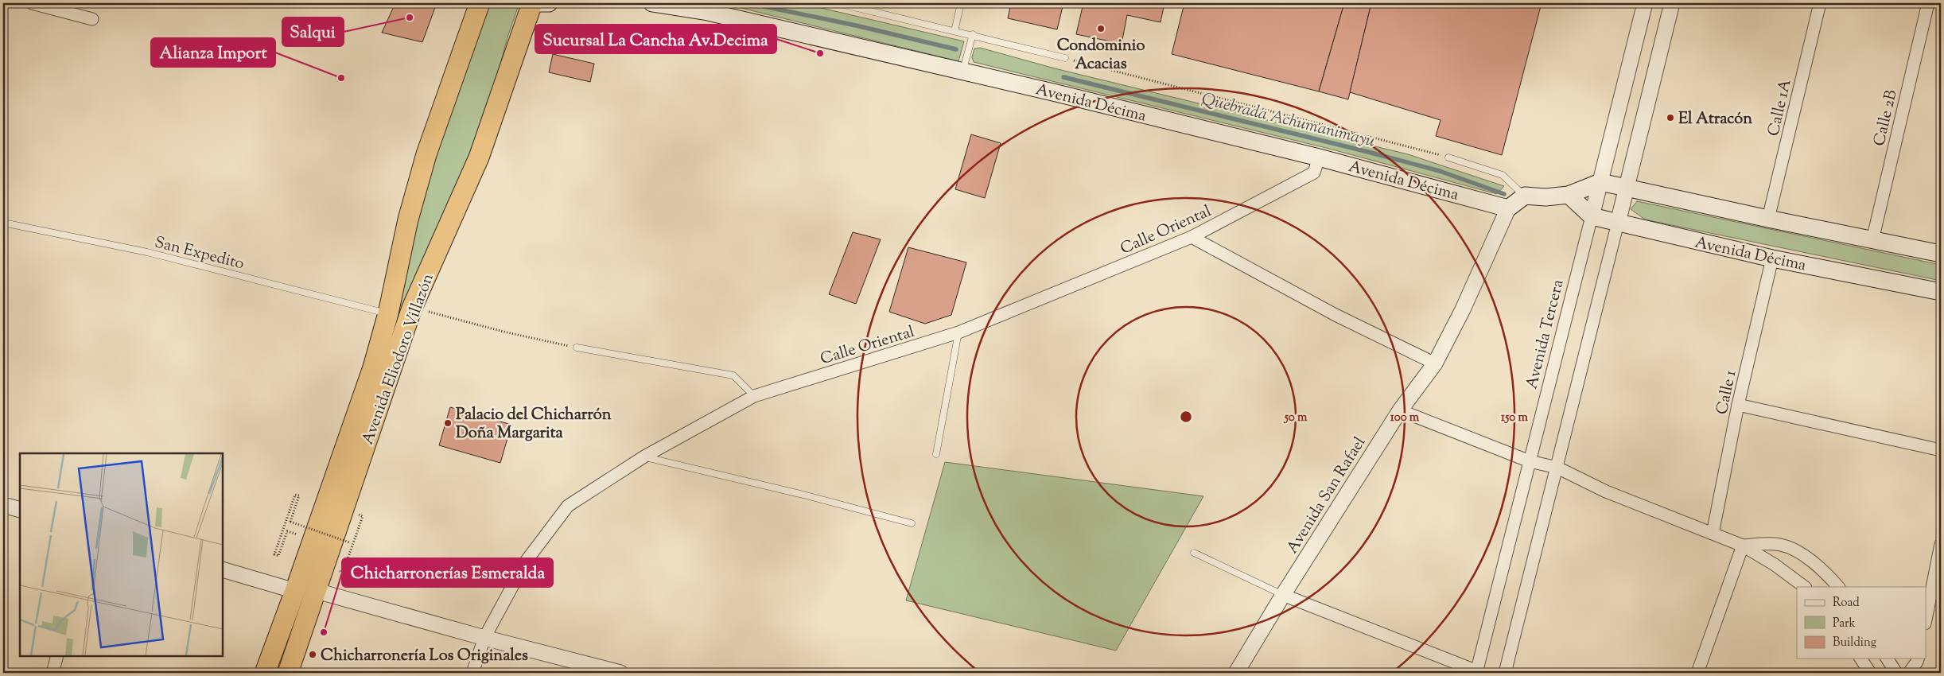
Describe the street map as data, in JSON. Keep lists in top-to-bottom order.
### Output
{
  "streets": {
    "highway": ["Avenida Eliodoro Villazón"],
    "main road": ["Avenida Décima"],
    "street": [
      "Calle 1A",
      "Calle 2B",
      "Calle Oriental",
      "Avenida Tercera",
      "Calle 1",
      "Avenida San Rafael"
    ],
    "lane": ["San Expedito"]
  },
  "crossings": [
    ["Avenida Décima", "Calle Oriental"],
    ["Avenida Décima", "Avenida Tercera"],
    ["Avenida Décima", "Calle 1"],
    ["Avenida Décima", "Avenida San Rafael"],
    ["San Expedito", "Avenida Eliodoro Villazón"]
  ],
  "water": ["Quebrada Achumanimayu"],
  "places": [
    "Salqui",
    "Condominio Acacias",
    "Sucursal La Cancha Av.Decima",
    "Alianza Import",
    "El Atracón",
    "Palacio del Chicharrón Doña Margarita",
    "Chicharronerías Esmeralda",
    "Chicharronería Los Originales"
  ],
  "legend": ["Road", "Park", "Building"],
  "rings": ["50 m", "100 m", "150 m"]
}
